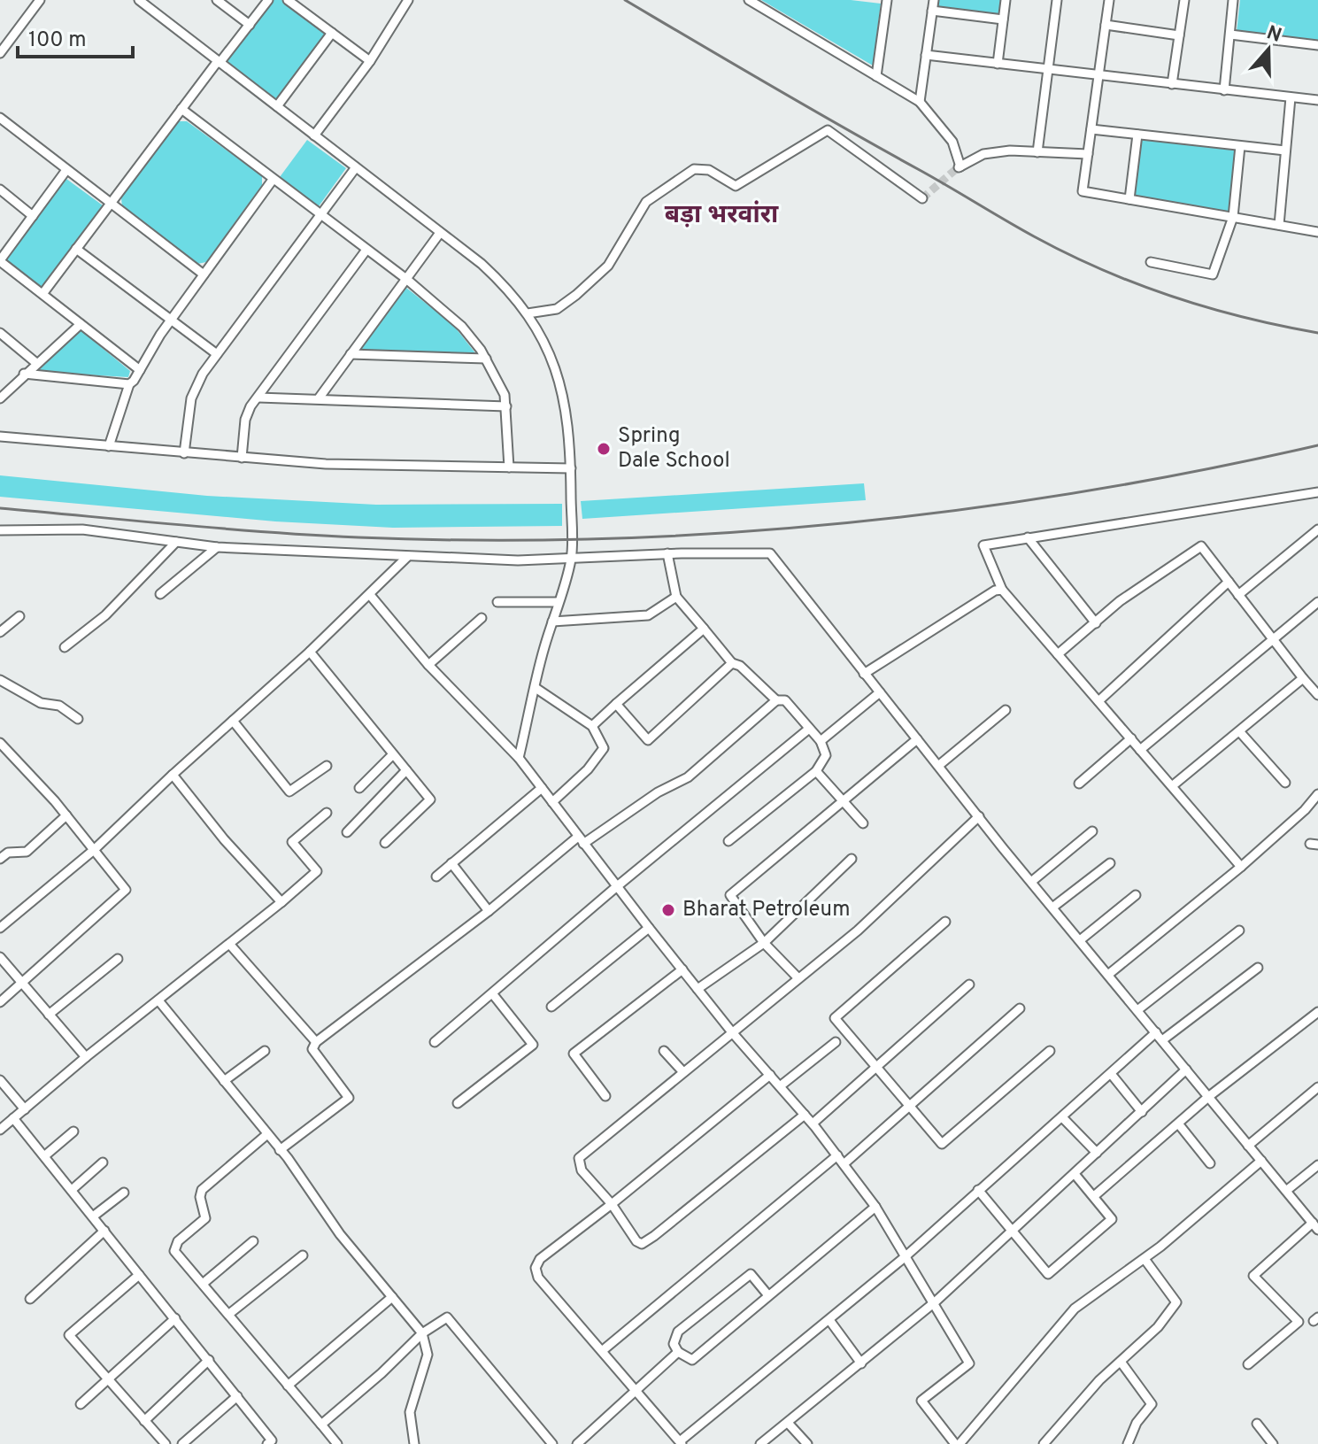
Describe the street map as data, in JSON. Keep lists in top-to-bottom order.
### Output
{
  "districts": ["बड़ा भरवांरा"],
  "places": ["Spring Dale School", "Bharat Petroleum"],
  "scale_bar": "100 m",
  "north": "top"
}
